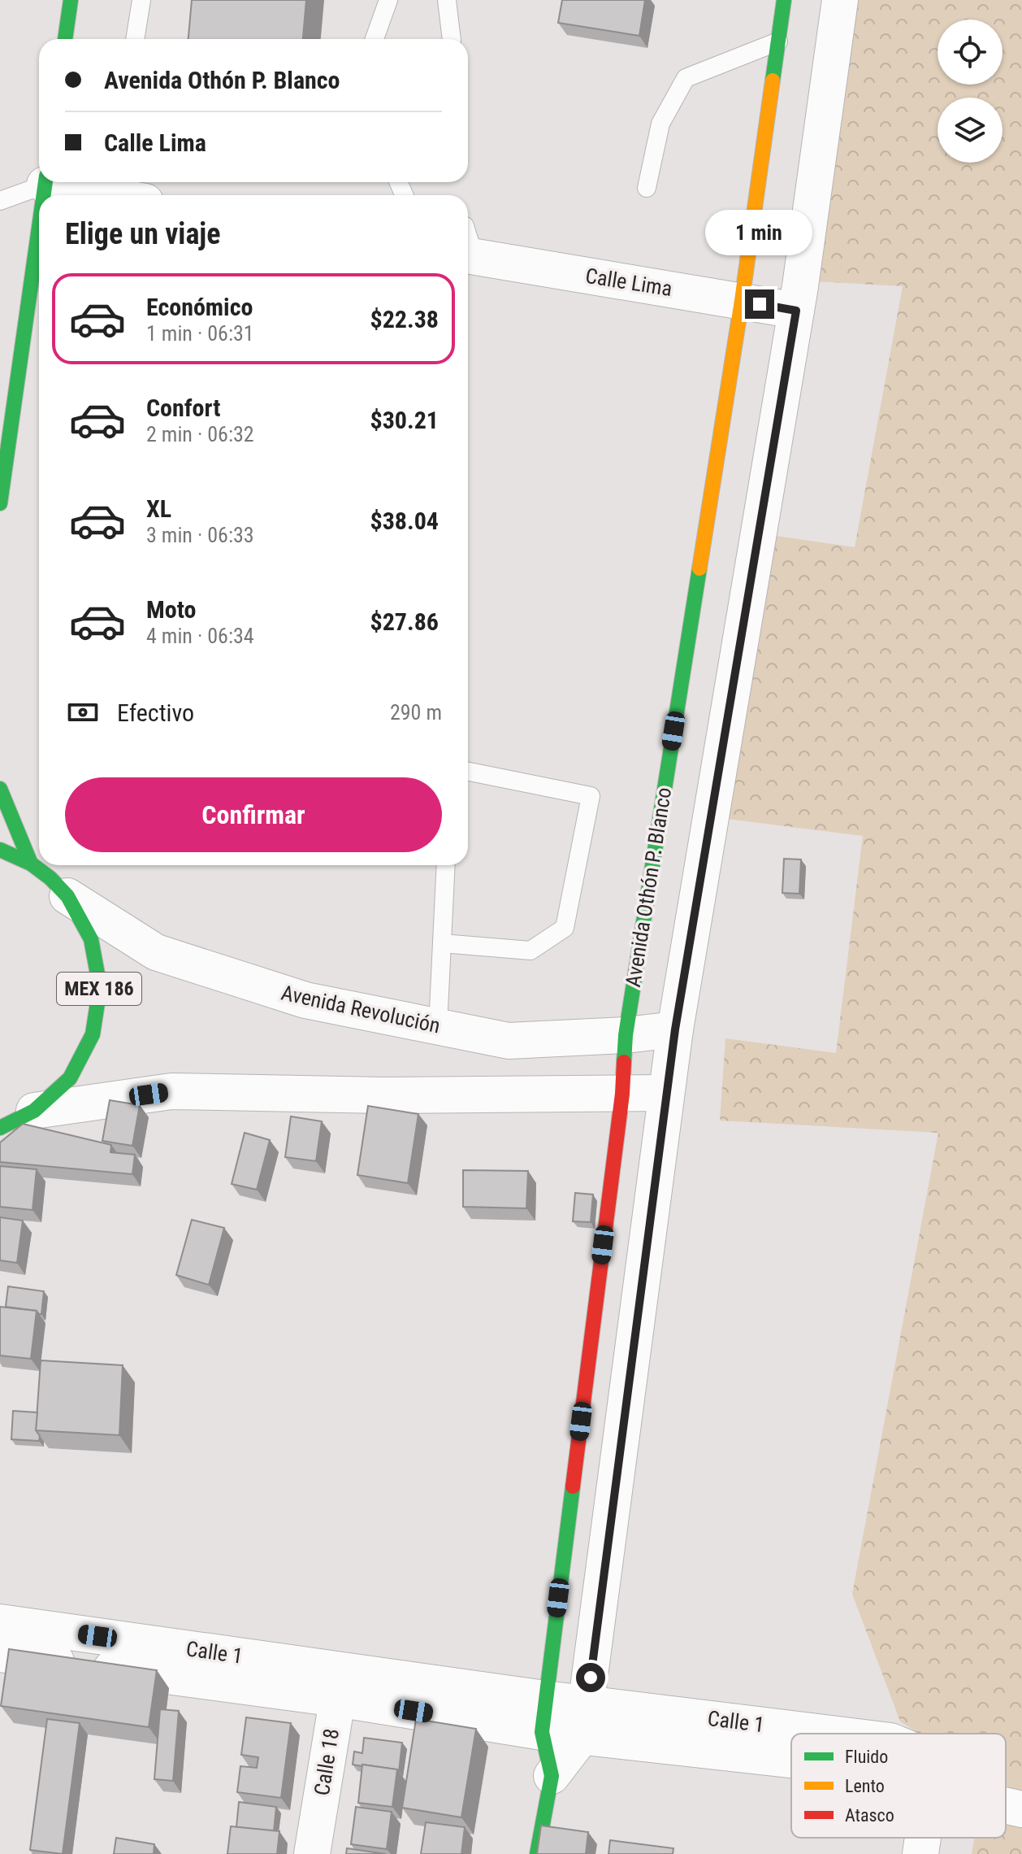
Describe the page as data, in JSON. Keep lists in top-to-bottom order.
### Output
{
  "streets": {
    "street": [
      "Calle Lima",
      "Avenida Othón P. Blanco",
      "MEX 186",
      "Avenida Revolución",
      "Calle 1",
      "Calle 18"
    ]
  },
  "crossings": [
    ["Calle Lima", "Avenida Othón P. Blanco"],
    ["Avenida Othón P. Blanco", "Avenida Revolución"],
    ["Avenida Othón P. Blanco", "Calle 1"],
    ["MEX 186", "Avenida Revolución"],
    ["Calle 1", "Calle 18"]
  ],
  "legend": ["Fluido", "Lento", "Atasco"],
  "page": {
    "banner": ["Avenida Othón P. Blanco", "Calle Lima"],
    "heading": "Elige un viaje",
    "bubble": "1 min",
    "list": [
      {
        "name": "Económico",
        "note": "1 min · 06:31",
        "value": "$22.38"
      },
      {
        "name": "Confort",
        "note": "2 min · 06:32",
        "value": "$30.21"
      },
      {
        "name": "XL",
        "note": "3 min · 06:33",
        "value": "$38.04"
      },
      {
        "name": "Moto",
        "note": "4 min · 06:34",
        "value": "$27.86"
      }
    ],
    "pay": ["Efectivo", "290 m"],
    "buttons": "Confirmar"
  }
}
